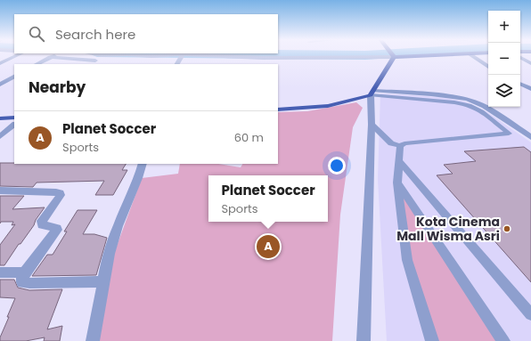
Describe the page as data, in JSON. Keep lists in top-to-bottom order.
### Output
{
  "places": ["Kota Cinema Mall Wisma Asri"],
  "page": {
    "map_buttons": ["+", "−"],
    "search": "Search here",
    "heading": "Nearby",
    "list": [
      {
        "mark": "A",
        "name": "Planet Soccer",
        "note": "Sports",
        "value": "60 m"
      }
    ],
    "popup": ["Planet Soccer", "Sports"],
    "pins": "A"
  }
}
